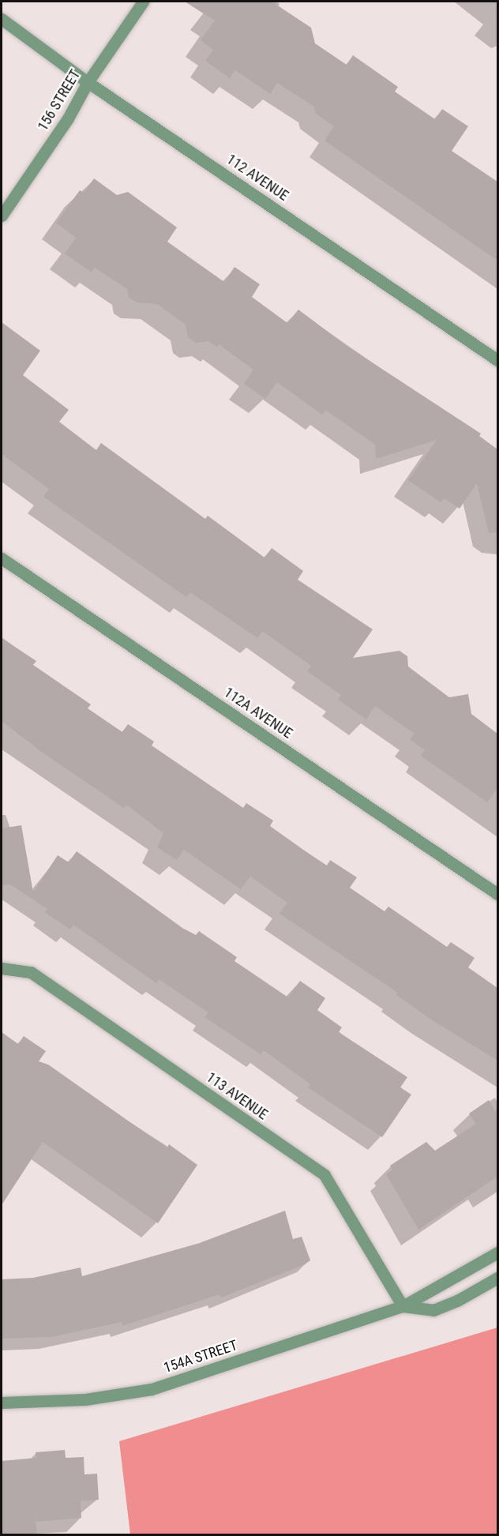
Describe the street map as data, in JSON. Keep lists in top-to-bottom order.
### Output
{
  "streets": {
    "street": [
      "156 STREET",
      "112 AVENUE",
      "112A AVENUE",
      "113 AVENUE",
      "154A STREET"
    ]
  },
  "crossings": [
    ["156 STREET", "112 AVENUE"],
    ["113 AVENUE", "154A STREET"]
  ]
}
